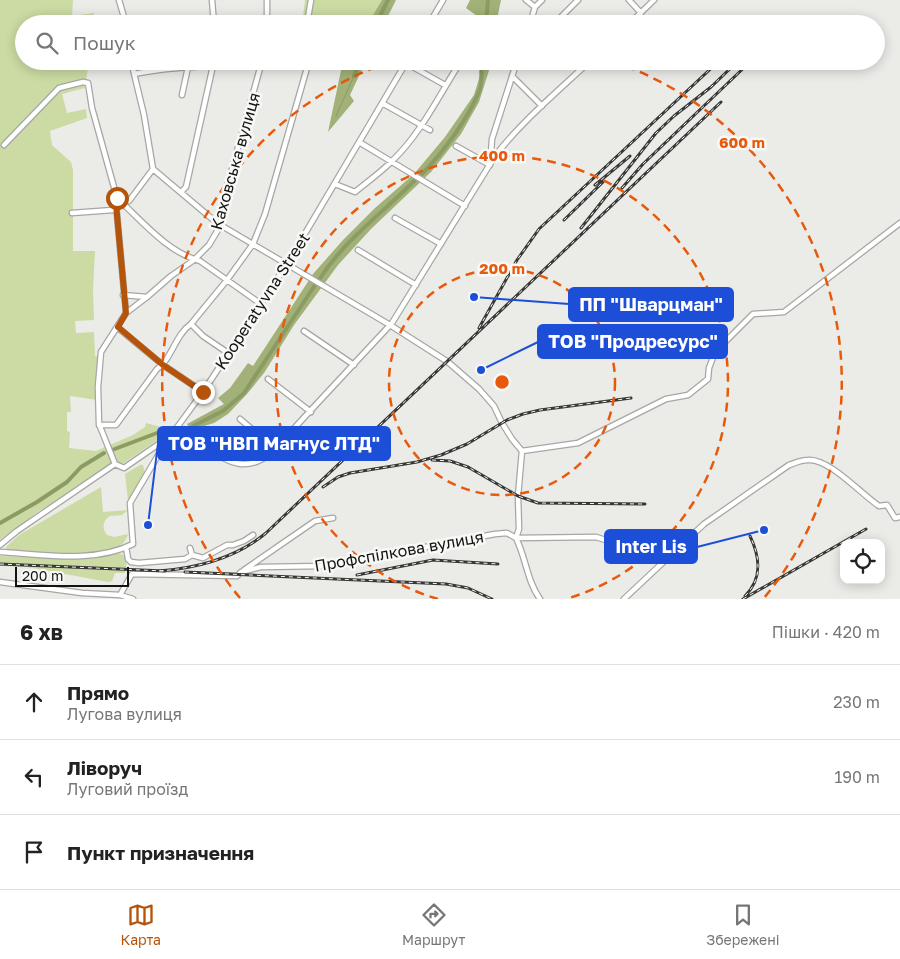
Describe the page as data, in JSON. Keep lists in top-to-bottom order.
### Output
{
  "streets": {
    "street": ["Каховська вулиця", "Kooperatyvna Street", "Профспілкова вулиця"]
  },
  "places": [
    "ПП \"Шварцман\"",
    "ТОВ \"Продресурс\"",
    "ТОВ \"НВП Магнус ЛТД\"",
    "Inter Lis"
  ],
  "scale_bar": "200 m",
  "page": {
    "search": "Пошук",
    "scale": "200 m",
    "heading": ["6 хв", "Пішки · 420 m"],
    "list": [
      ["Прямо", "Лугова вулиця", "230 m"],
      ["Ліворуч", "Луговий проїзд", "190 m"],
      "Пункт призначення"
    ],
    "nav": ["Карта", "Маршрут", "Збережені"]
  },
  "rings": ["600 m", "400 m", "200 m"]
}
